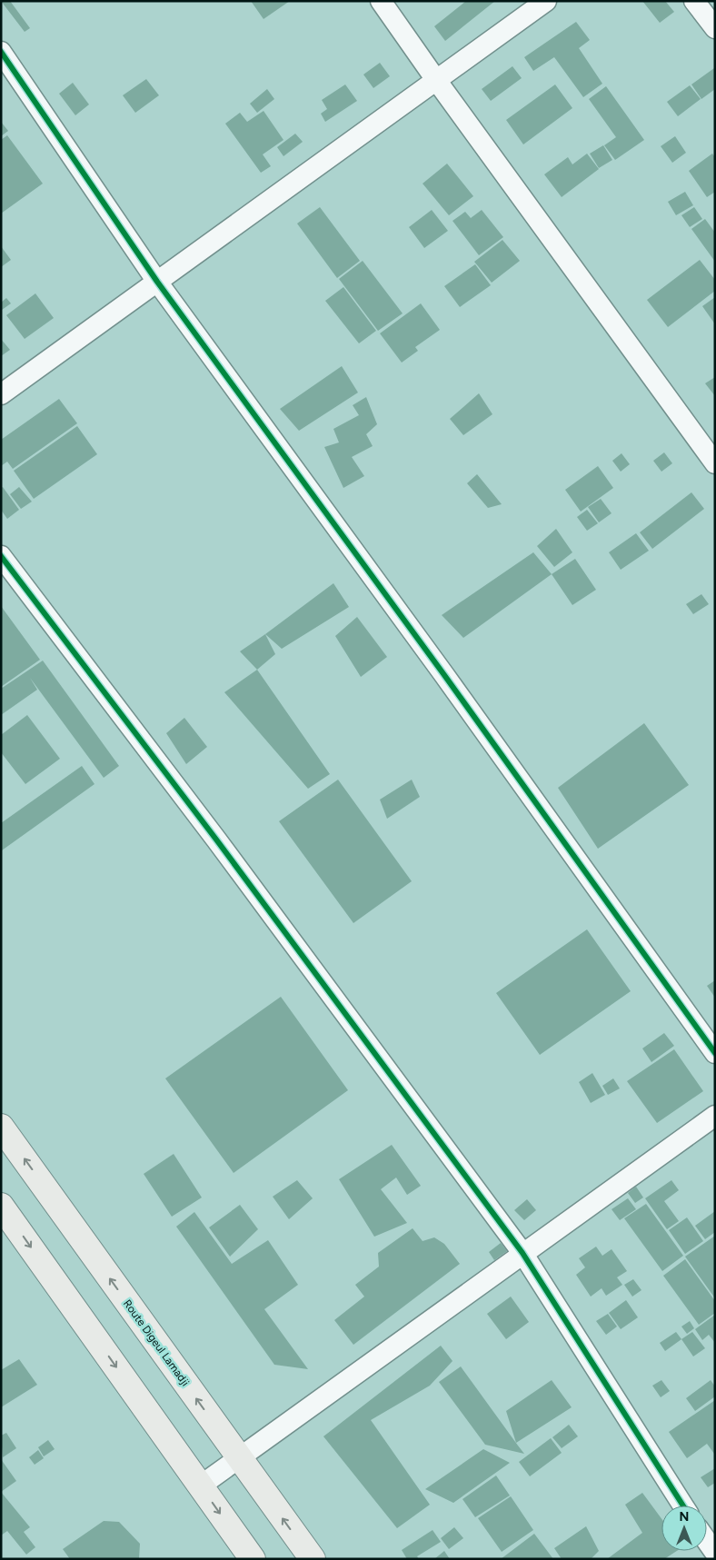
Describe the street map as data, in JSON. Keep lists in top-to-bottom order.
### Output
{
  "streets": {
    "main road": ["Route Digeul Lamadji"]
  },
  "north": "top"
}
